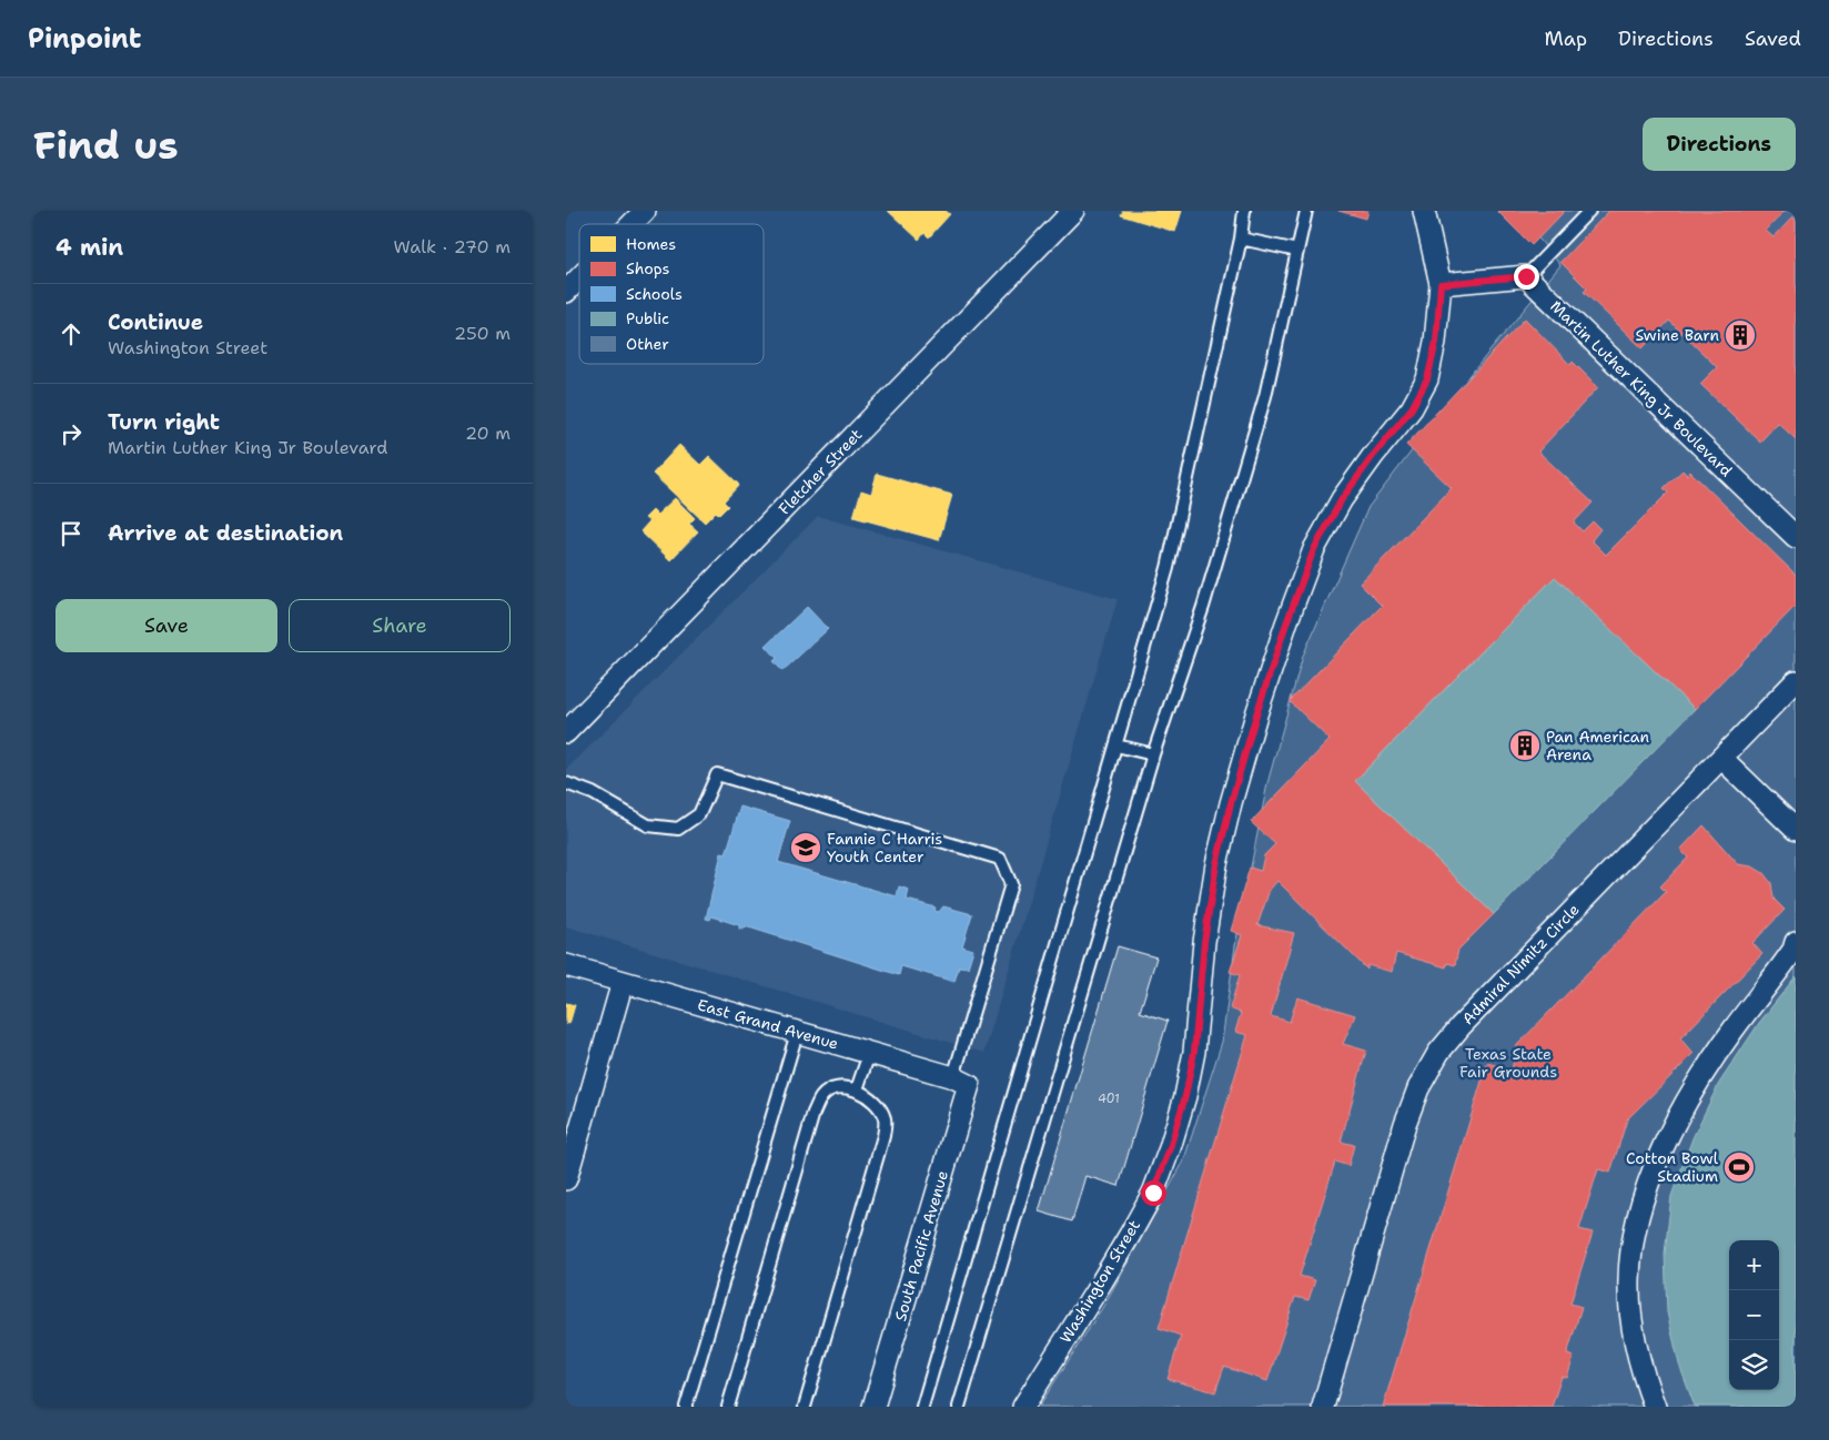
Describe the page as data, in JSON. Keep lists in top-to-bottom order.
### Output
{
  "streets": {
    "street": [
      "Martin Luther King Jr Boulevard",
      "Fletcher Street",
      "Admiral Nimitz Circle",
      "East Grand Avenue",
      "South Pacific Avenue",
      "Washington Street"
    ]
  },
  "crossings": [
    ["East Grand Avenue", "South Pacific Avenue"]
  ],
  "parks": ["Texas State Fair Grounds"],
  "places": {
    "building": ["Swine Barn", "Pan American Arena"],
    "school or university": ["Fannie C Harris Youth Center"],
    "sports": ["Cotton Bowl Stadium"]
  },
  "house_numbers": ["401"],
  "legend": [
    "Homes",
    "Shops",
    "Schools",
    "Public",
    "Other"
  ],
  "page": {
    "header": "Pinpoint",
    "nav": ["Map", "Directions", "Saved"],
    "buttons": [
      "Directions",
      ["Save", "Share"]
    ],
    "title": "Find us",
    "heading": ["4 min", "Walk · 270 m"],
    "list": [
      ["Continue", "Washington Street", "250 m"],
      ["Turn right", "Martin Luther King Jr Boulevard", "20 m"],
      "Arrive at destination"
    ],
    "map_buttons": ["+", "−"]
  }
}
